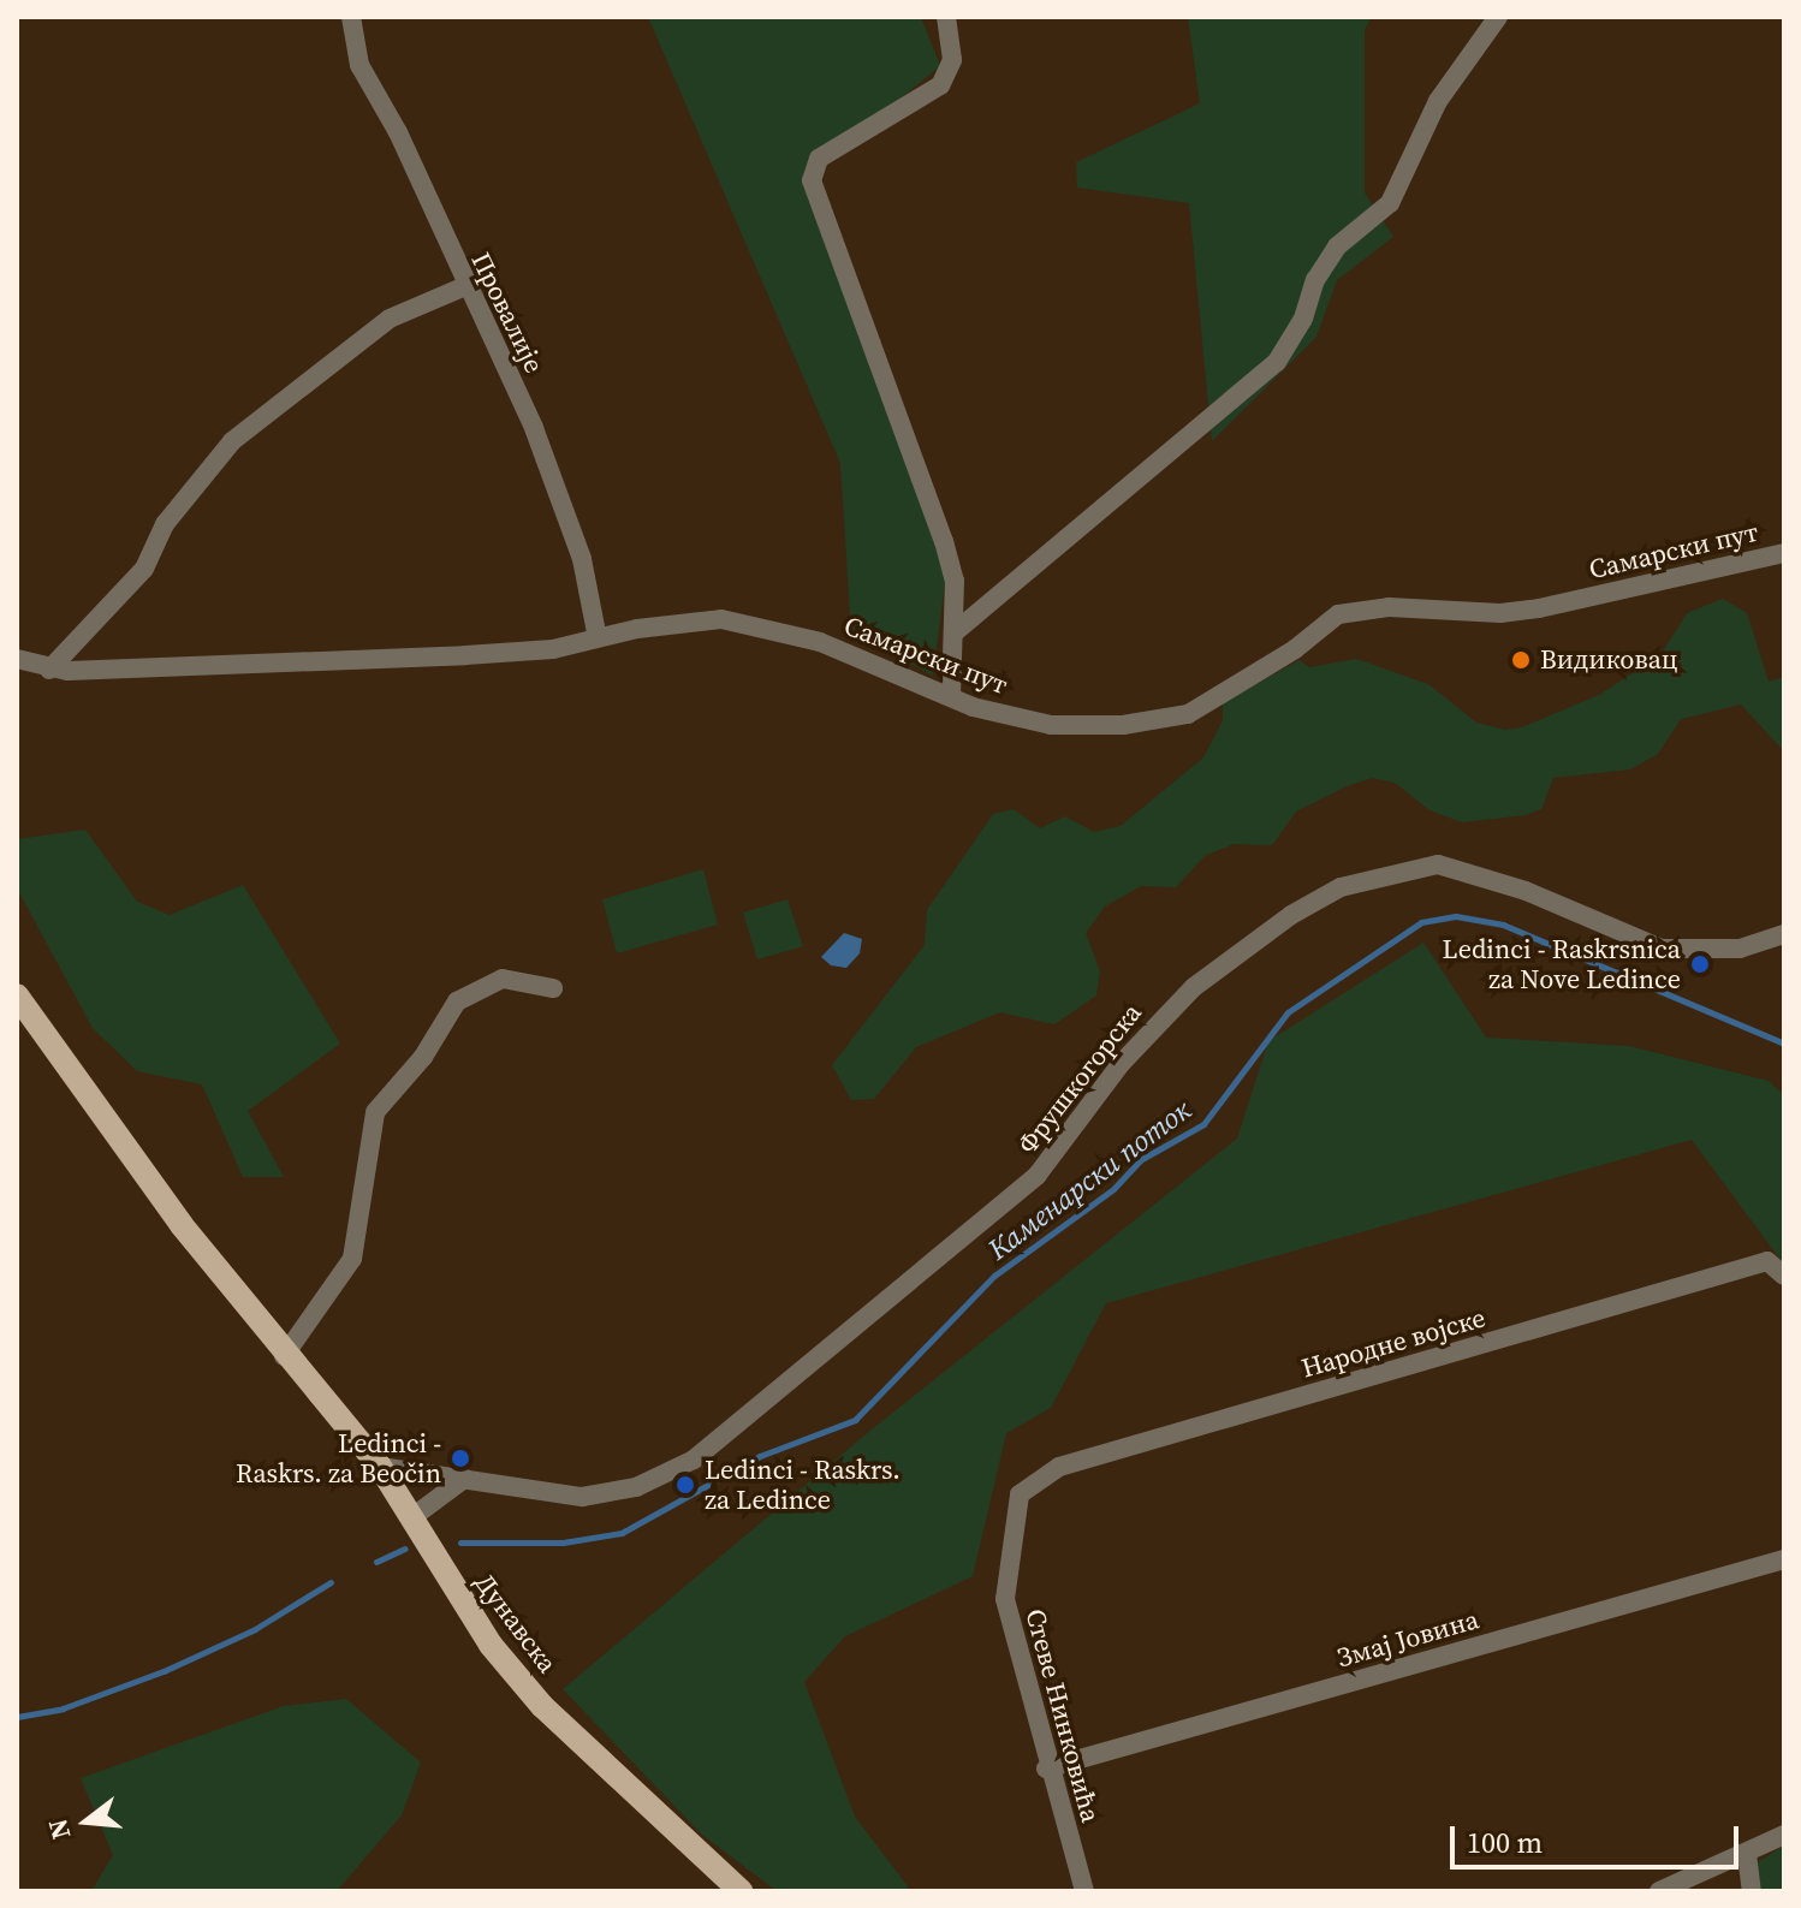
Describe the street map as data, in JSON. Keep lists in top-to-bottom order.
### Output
{
  "streets": {
    "main road": ["Дунавска"],
    "street": [
      "Провалије",
      "Самарски пут",
      "Фрушкогорска",
      "Народне војске",
      "Змај Јовина",
      "Стеве Нинковића"
    ]
  },
  "crossings": [
    ["Провалије", "Самарски пут"],
    ["Фрушкогорска", "Дунавска"],
    ["Народне војске", "Стеве Нинковића"],
    ["Змај Јовина", "Стеве Нинковића"]
  ],
  "water": ["Каменарски поток"],
  "places": [
    "Видиковац",
    "Ledinci - Raskrsnica za Nove Ledince",
    "Ledinci - Raskrs. za Beočin",
    "Ledinci - Raskrs. za Ledince"
  ],
  "scale_bar": "100 m",
  "north": "left"
}
